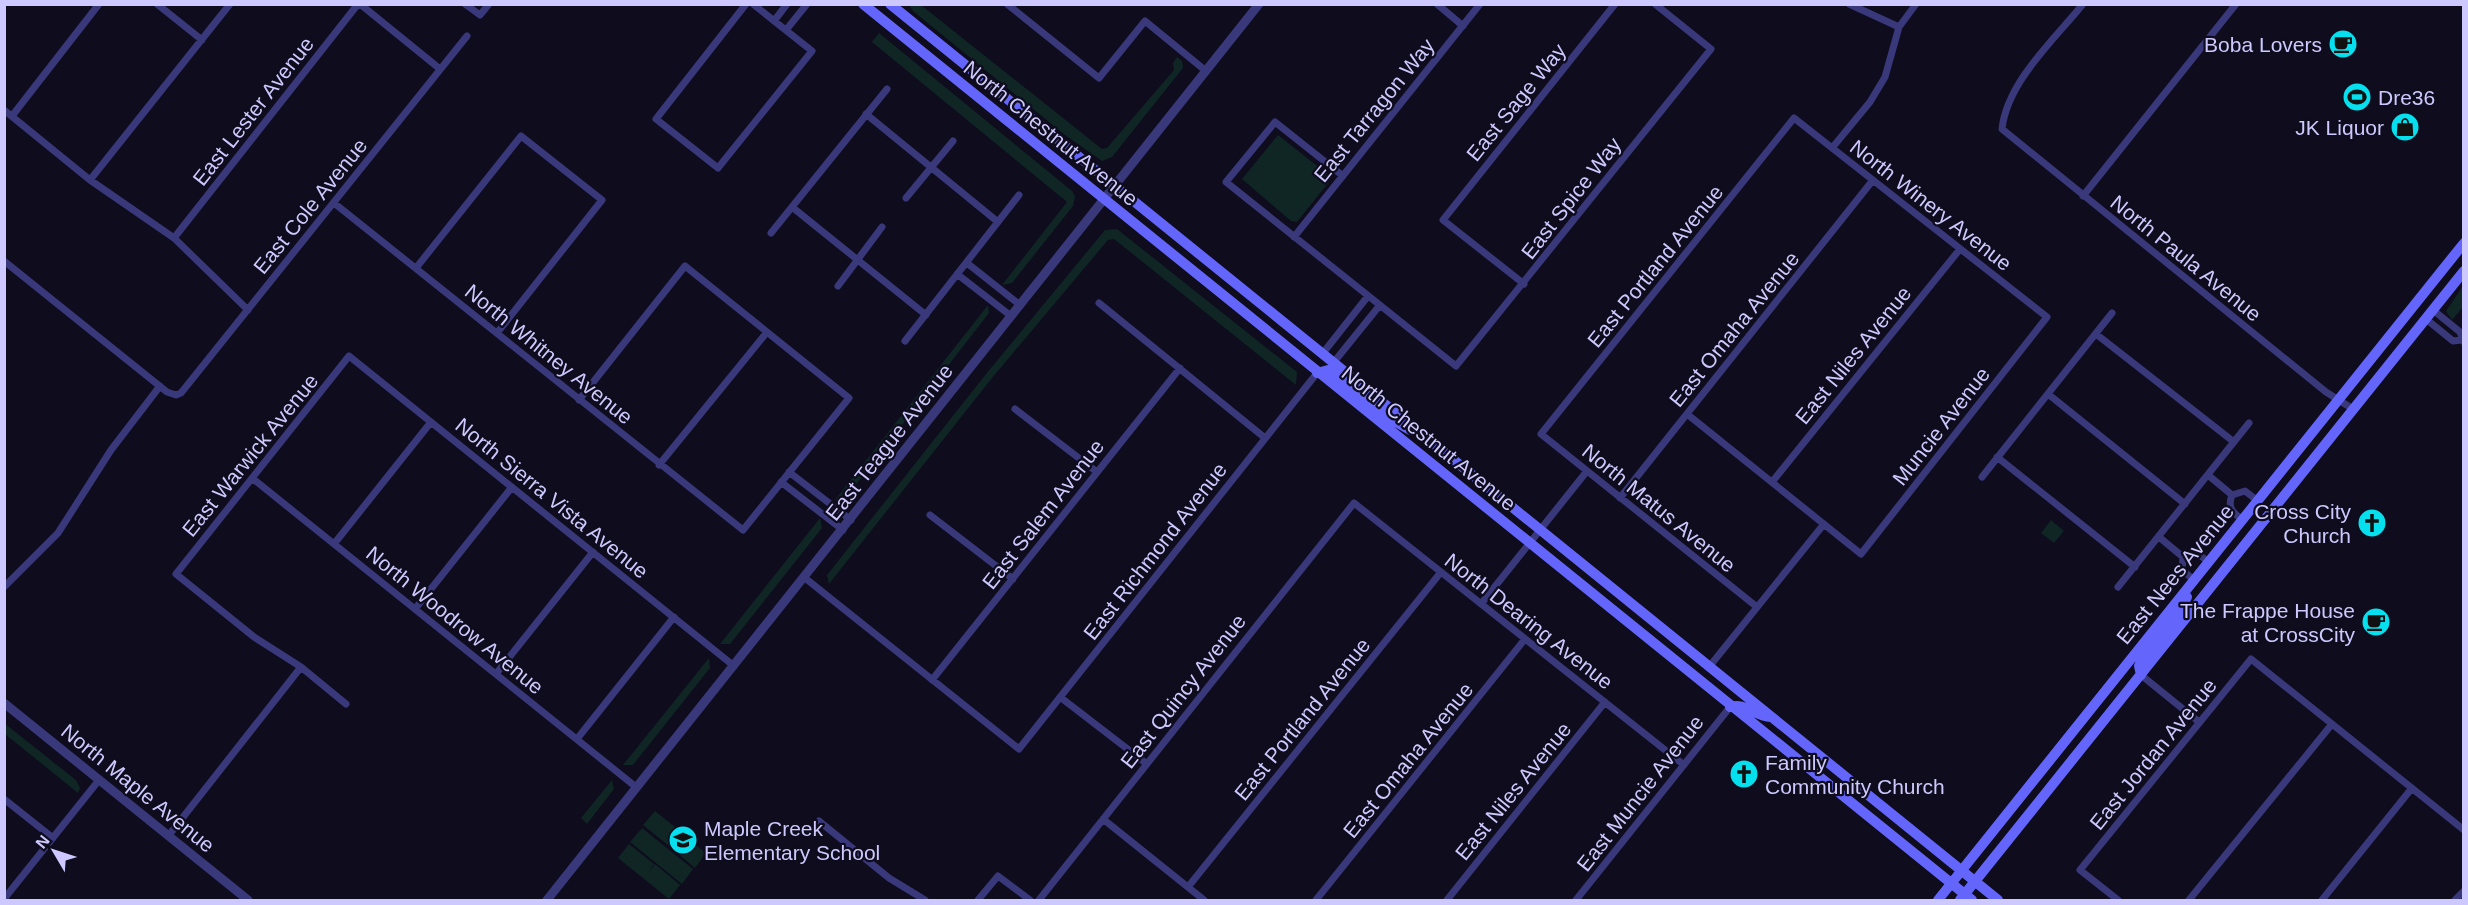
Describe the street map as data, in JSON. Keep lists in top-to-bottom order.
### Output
{
  "streets": {
    "main road": ["North Chestnut Avenue", "East Nees Avenue"],
    "street": [
      "East Sage Way",
      "East Tarragon Way",
      "East Lester Avenue",
      "East Spice Way",
      "North Winery Avenue",
      "East Cole Avenue",
      "North Paula Avenue",
      "East Portland Avenue",
      "East Omaha Avenue",
      "North Whitney Avenue",
      "East Niles Avenue",
      "Muncie Avenue",
      "East Teague Avenue",
      "East Warwick Avenue",
      "North Sierra Vista Avenue",
      "North Matus Avenue",
      "East Salem Avenue",
      "East Richmond Avenue",
      "North Woodrow Avenue",
      "North Dearing Avenue",
      "East Quincy Avenue",
      "East Jordan Avenue",
      "North Maple Avenue",
      "East Muncie Avenue"
    ]
  },
  "crossings": [
    ["East Sage Way", "East Spice Way"],
    ["North Chestnut Avenue", "East Teague Avenue"],
    ["North Chestnut Avenue", "East Richmond Avenue"],
    ["North Chestnut Avenue", "East Nees Avenue"],
    ["North Chestnut Avenue", "East Muncie Avenue"],
    ["North Winery Avenue", "East Portland Avenue"],
    ["North Winery Avenue", "East Omaha Avenue"],
    ["North Winery Avenue", "East Niles Avenue"],
    ["North Winery Avenue", "Muncie Avenue"],
    ["East Cole Avenue", "North Whitney Avenue"],
    ["North Paula Avenue", "East Nees Avenue"],
    ["East Portland Avenue", "North Matus Avenue"],
    ["East Portland Avenue", "North Dearing Avenue"],
    ["East Omaha Avenue", "North Matus Avenue"],
    ["East Omaha Avenue", "North Dearing Avenue"],
    ["East Niles Avenue", "North Dearing Avenue"],
    ["East Teague Avenue", "North Sierra Vista Avenue"],
    ["East Teague Avenue", "North Woodrow Avenue"],
    ["East Warwick Avenue", "North Sierra Vista Avenue"],
    ["East Warwick Avenue", "North Woodrow Avenue"],
    ["East Salem Avenue", "East Richmond Avenue"],
    ["North Dearing Avenue", "East Quincy Avenue"],
    ["North Dearing Avenue", "East Muncie Avenue"]
  ],
  "places": {
    "cafe": ["Boba Lovers", "The Frappe House at CrossCity"],
    "sports": ["Dre36"],
    "shop": ["JK Liquor"],
    "church": ["Cross City Church", "Family Community Church"],
    "school or university": ["Maple Creek Elementary School"]
  },
  "north": "top left"
}
